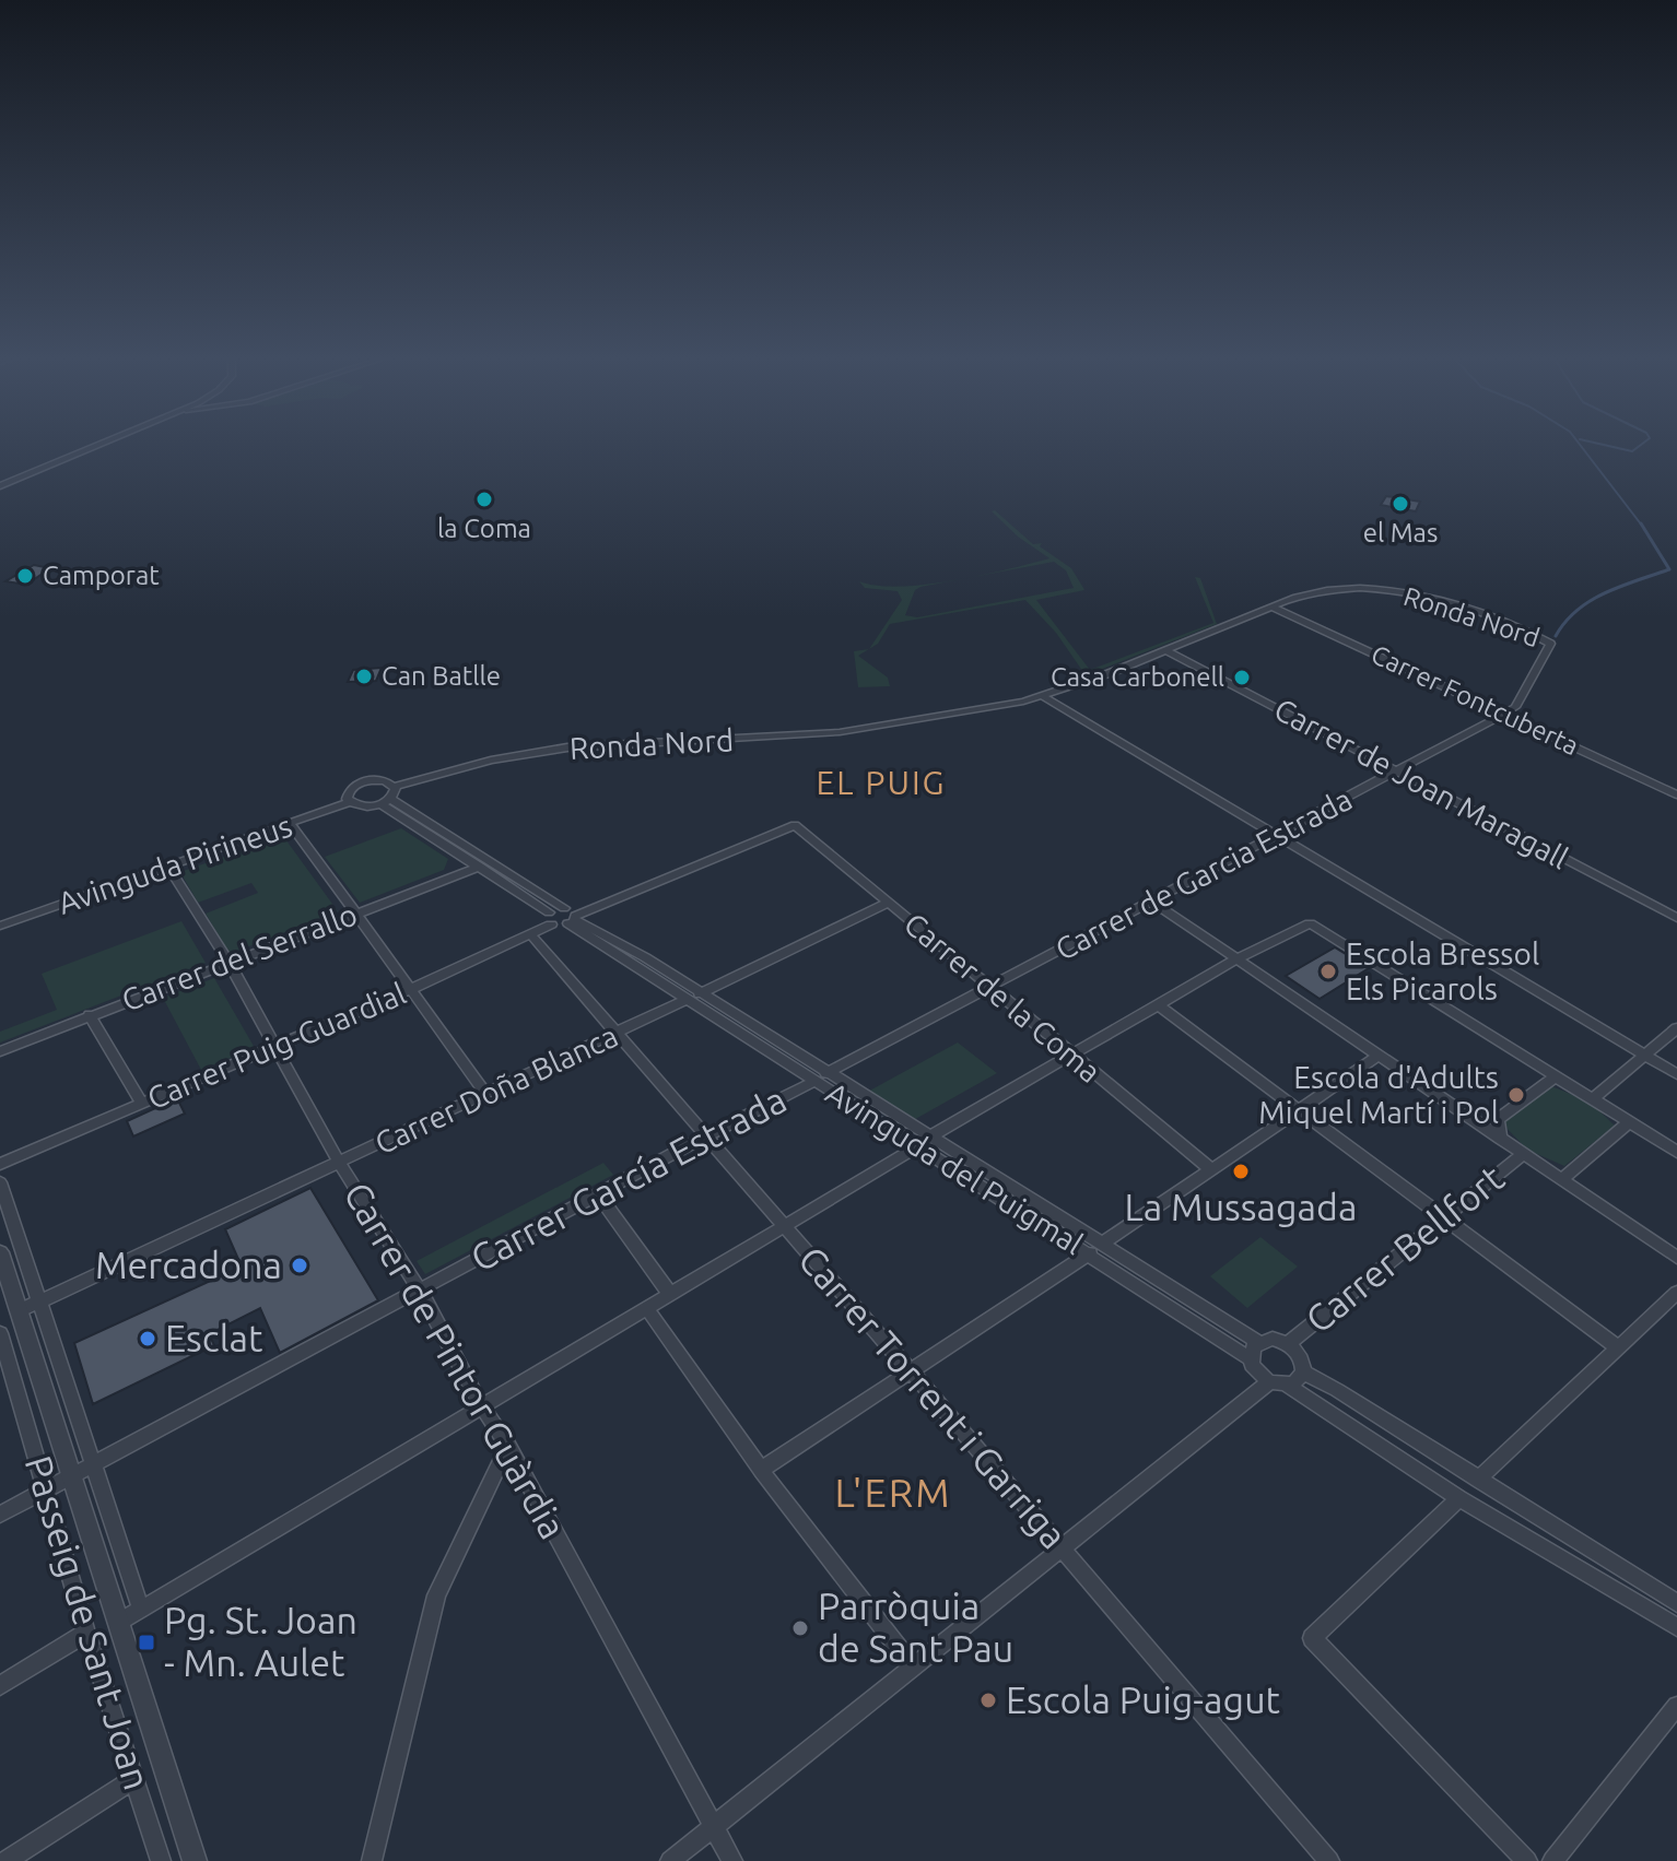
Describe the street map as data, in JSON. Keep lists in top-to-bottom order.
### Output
{
  "streets": {
    "street": [
      "Ronda Nord",
      "Carrer Fontcuberta",
      "Carrer de Joan Maragall",
      "Avinguda Pirineus",
      "Carrer de Garcia Estrada",
      "Carrer del Serrallo",
      "Carrer de la Coma",
      "Carrer Puig-Guardial",
      "Carrer Doña Blanca",
      "Avinguda del Puigmal",
      "Carrer García Estrada",
      "Carrer Bellfort",
      "Carrer de Pintor Guàrdia",
      "Carrer Torrent i Garriga",
      "Passeig de Sant Joan"
    ]
  },
  "crossings": [
    ["Ronda Nord", "Carrer Fontcuberta"],
    ["Ronda Nord", "Carrer de Joan Maragall"],
    ["Ronda Nord", "Avinguda Pirineus"],
    ["Ronda Nord", "Carrer de Garcia Estrada"],
    ["Carrer Fontcuberta", "Carrer de Garcia Estrada"],
    ["Carrer de Joan Maragall", "Carrer de Garcia Estrada"],
    ["Avinguda Pirineus", "Carrer de Pintor Guàrdia"],
    ["Carrer de Garcia Estrada", "Carrer de la Coma"],
    ["Carrer de Garcia Estrada", "Avinguda del Puigmal"],
    ["Carrer de Garcia Estrada", "Carrer García Estrada"],
    ["Carrer del Serrallo", "Carrer de Pintor Guàrdia"],
    ["Carrer de la Coma", "Carrer Doña Blanca"],
    ["Carrer de la Coma", "Avinguda del Puigmal"],
    ["Carrer Puig-Guardial", "Carrer de Pintor Guàrdia"],
    ["Carrer Puig-Guardial", "Carrer Torrent i Garriga"],
    ["Carrer Doña Blanca", "Avinguda del Puigmal"],
    ["Carrer Doña Blanca", "Carrer de Pintor Guàrdia"],
    ["Carrer Doña Blanca", "Carrer Torrent i Garriga"],
    ["Carrer Doña Blanca", "Passeig de Sant Joan"],
    ["Avinguda del Puigmal", "Carrer García Estrada"],
    ["Avinguda del Puigmal", "Carrer Bellfort"],
    ["Carrer García Estrada", "Carrer de Pintor Guàrdia"],
    ["Carrer García Estrada", "Carrer Torrent i Garriga"],
    ["Carrer García Estrada", "Passeig de Sant Joan"]
  ],
  "districts": ["EL PUIG", "L'ERM"],
  "places": {
    "other": [
      "la Coma",
      "el Mas",
      "Camporat",
      "Can Batlle",
      "Casa Carbonell",
      "Escola Bressol Els Picarols",
      "Escola d'Adults Miquel Martí i Pol",
      "La Mussagada",
      "Mercadona",
      "Esclat",
      "Parròquia de Sant Pau",
      "Escola Puig-agut"
    ],
    "transit": ["Pg. St. Joan - Mn. Aulet"]
  }
}
